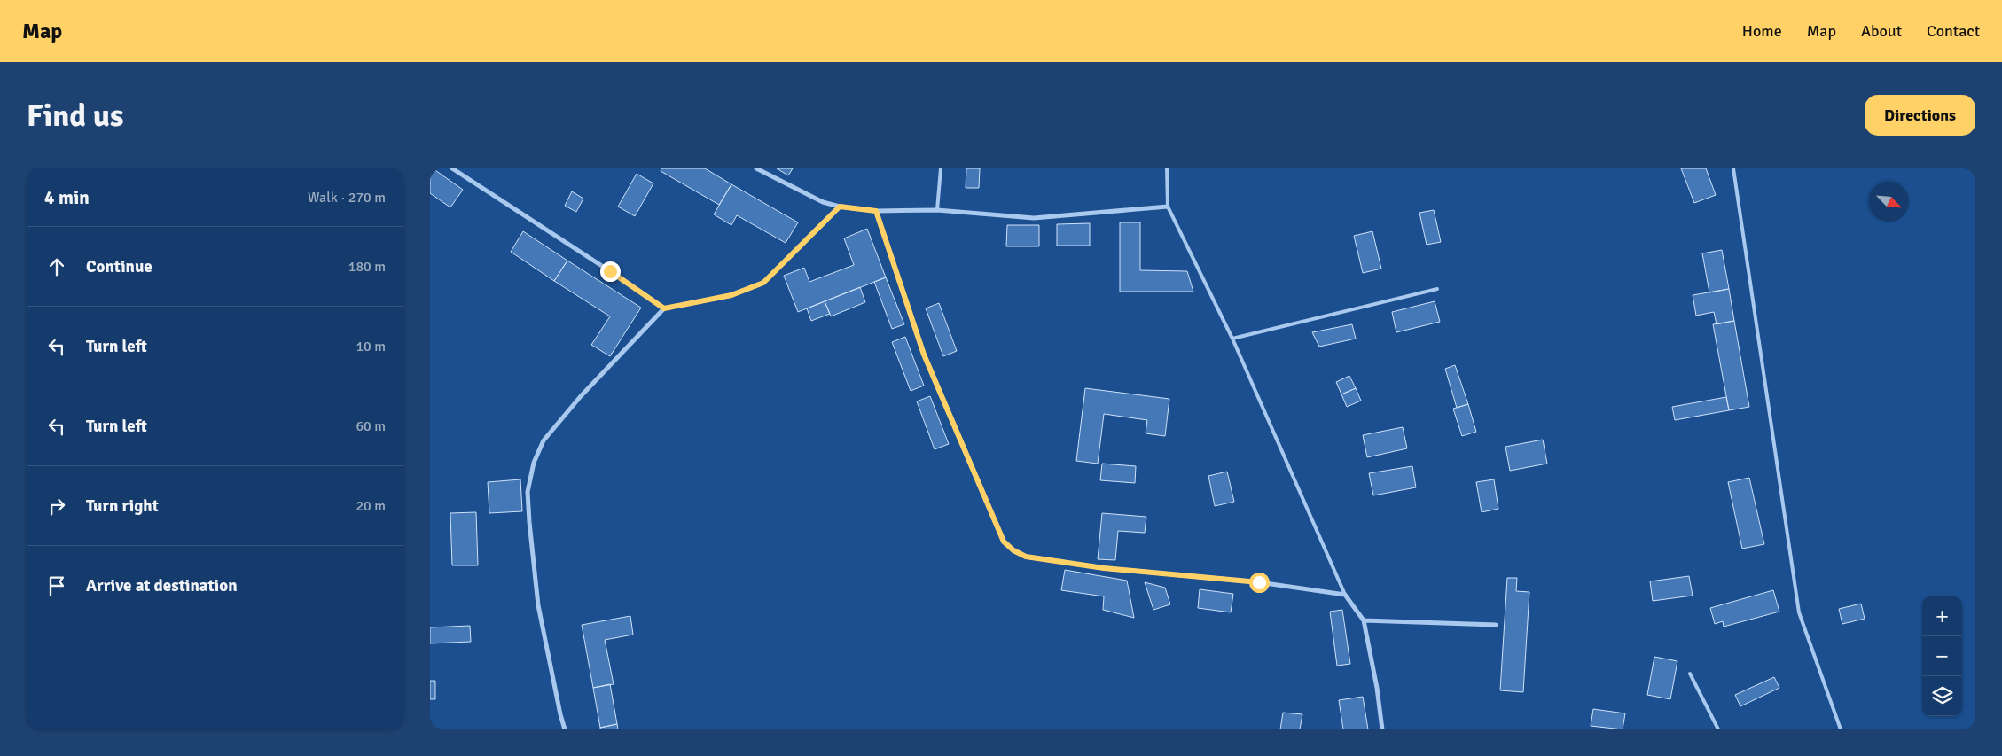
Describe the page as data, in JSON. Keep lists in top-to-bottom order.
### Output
{
  "north": "bottom right",
  "page": {
    "header": "Map",
    "nav": [
      "Home",
      "Map",
      "About",
      "Contact"
    ],
    "buttons": "Directions",
    "title": "Find us",
    "heading": ["4 min", "Walk · 270 m"],
    "list": [
      ["Continue", "180 m"],
      ["Turn left", "10 m"],
      ["Turn left", "60 m"],
      ["Turn right", "20 m"],
      "Arrive at destination"
    ],
    "map_buttons": ["+", "−"]
  }
}
